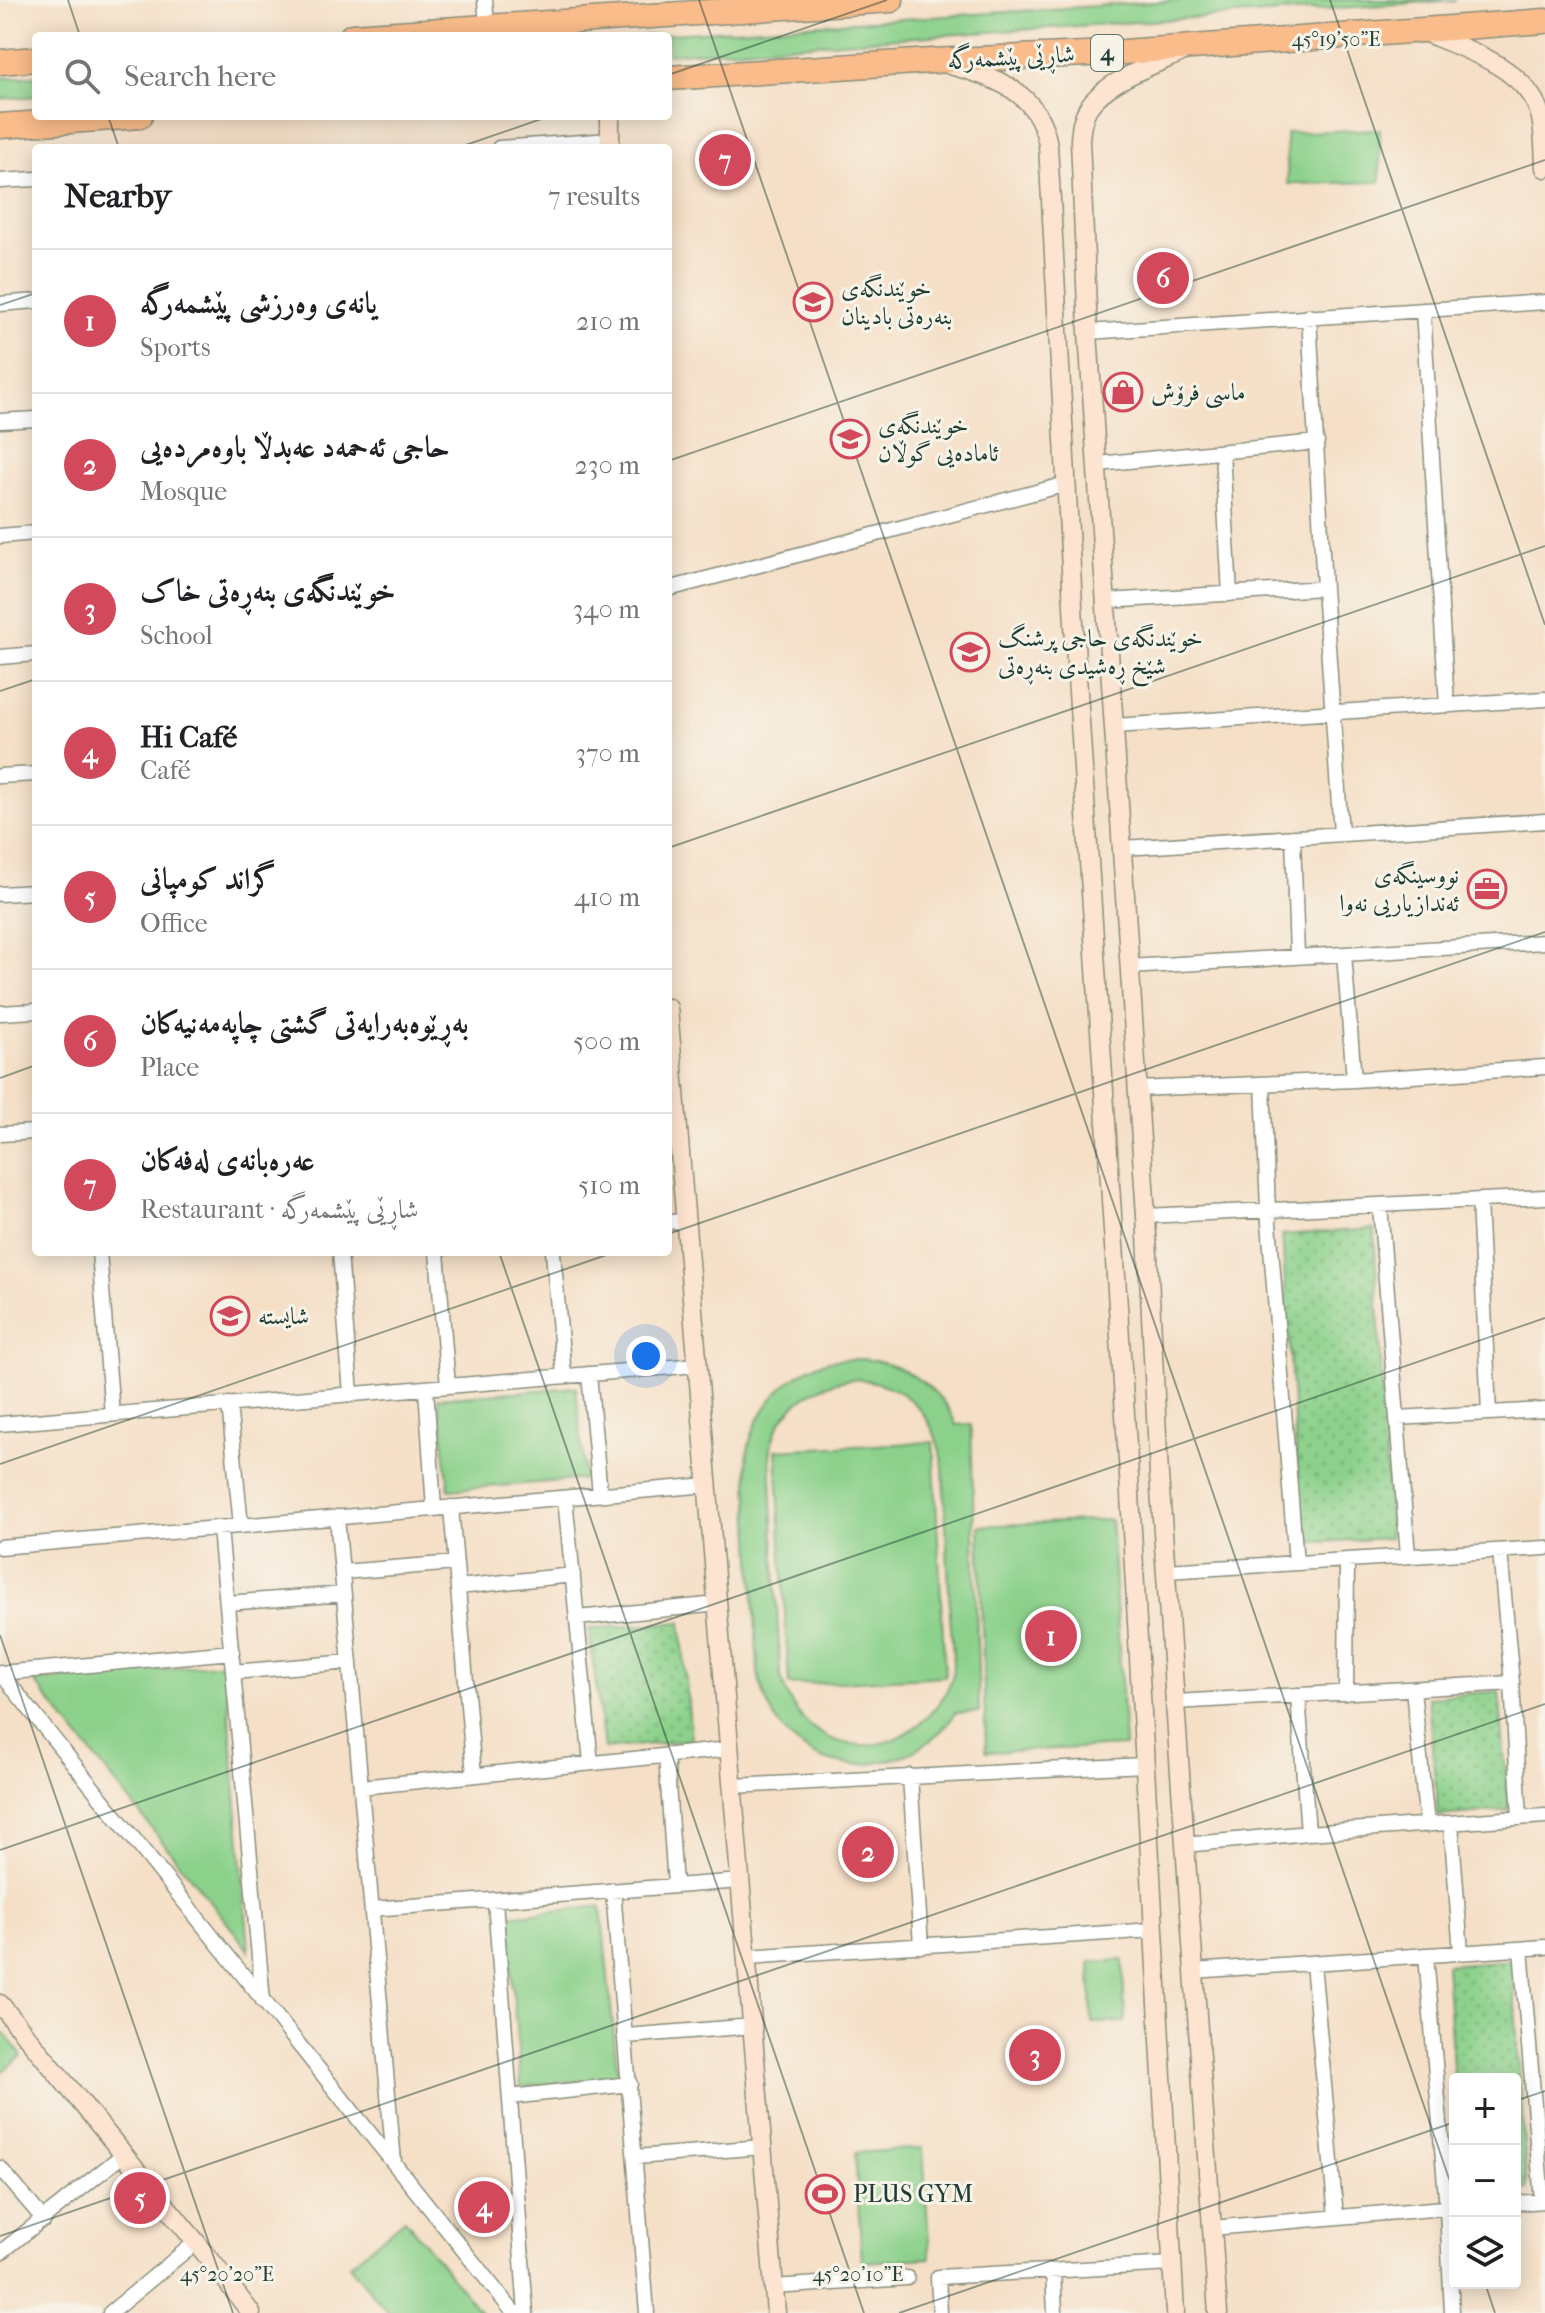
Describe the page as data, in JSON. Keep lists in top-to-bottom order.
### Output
{
  "streets": {
    "highway": ["4", "شاڕێی پێشمەرگە"]
  },
  "places": {
    "school or university": [
      "خوێندنگەی بنەرەتی بادینان",
      "خوێندنگەی ئامادەیی گوڵان",
      "خوێندنگەی حاجی پرشنگ شێخ ڕەشیدی بنەڕەتی",
      "شایستە"
    ],
    "shop": ["ماسی فرۆش"],
    "office": ["نووسینگەی ئەندازیاریی نەوا"],
    "sports": ["PLUS GYM"]
  },
  "page": {
    "search": "Search here",
    "pins": [
      "7",
      "6",
      "1",
      "2",
      "3",
      "5",
      "4"
    ],
    "heading": ["Nearby", "7 results"],
    "list": [
      {
        "mark": "1",
        "name": "یانەی وەرزشی پێشمەرگە",
        "note": "Sports",
        "value": "210 m"
      },
      {
        "mark": "2",
        "name": "حاجی ئەحمەد عەبدڵا باوەمردەیی",
        "note": "Mosque",
        "value": "230 m"
      },
      {
        "mark": "3",
        "name": "خوێندنگەی بنەڕەتی خاک",
        "note": "School",
        "value": "340 m"
      },
      {
        "mark": "4",
        "name": "Hi Café",
        "note": "Café",
        "value": "370 m"
      },
      {
        "mark": "5",
        "name": "گراند كومپانى",
        "note": "Office",
        "value": "410 m"
      },
      {
        "mark": "6",
        "name": "بەڕێوەبەرایەتی گشتی چاپەمەنیەکان",
        "note": "Place",
        "value": "500 m"
      },
      {
        "mark": "7",
        "name": "عەرەبانەی لەفەکان",
        "note": "Restaurant · شاڕێی پێشمەرگە",
        "value": "510 m"
      }
    ],
    "map_buttons": ["+", "−"]
  },
  "coordinates": ["45°19'50\"E", "45°20'20\"E", "45°20'10\"E"]
}
